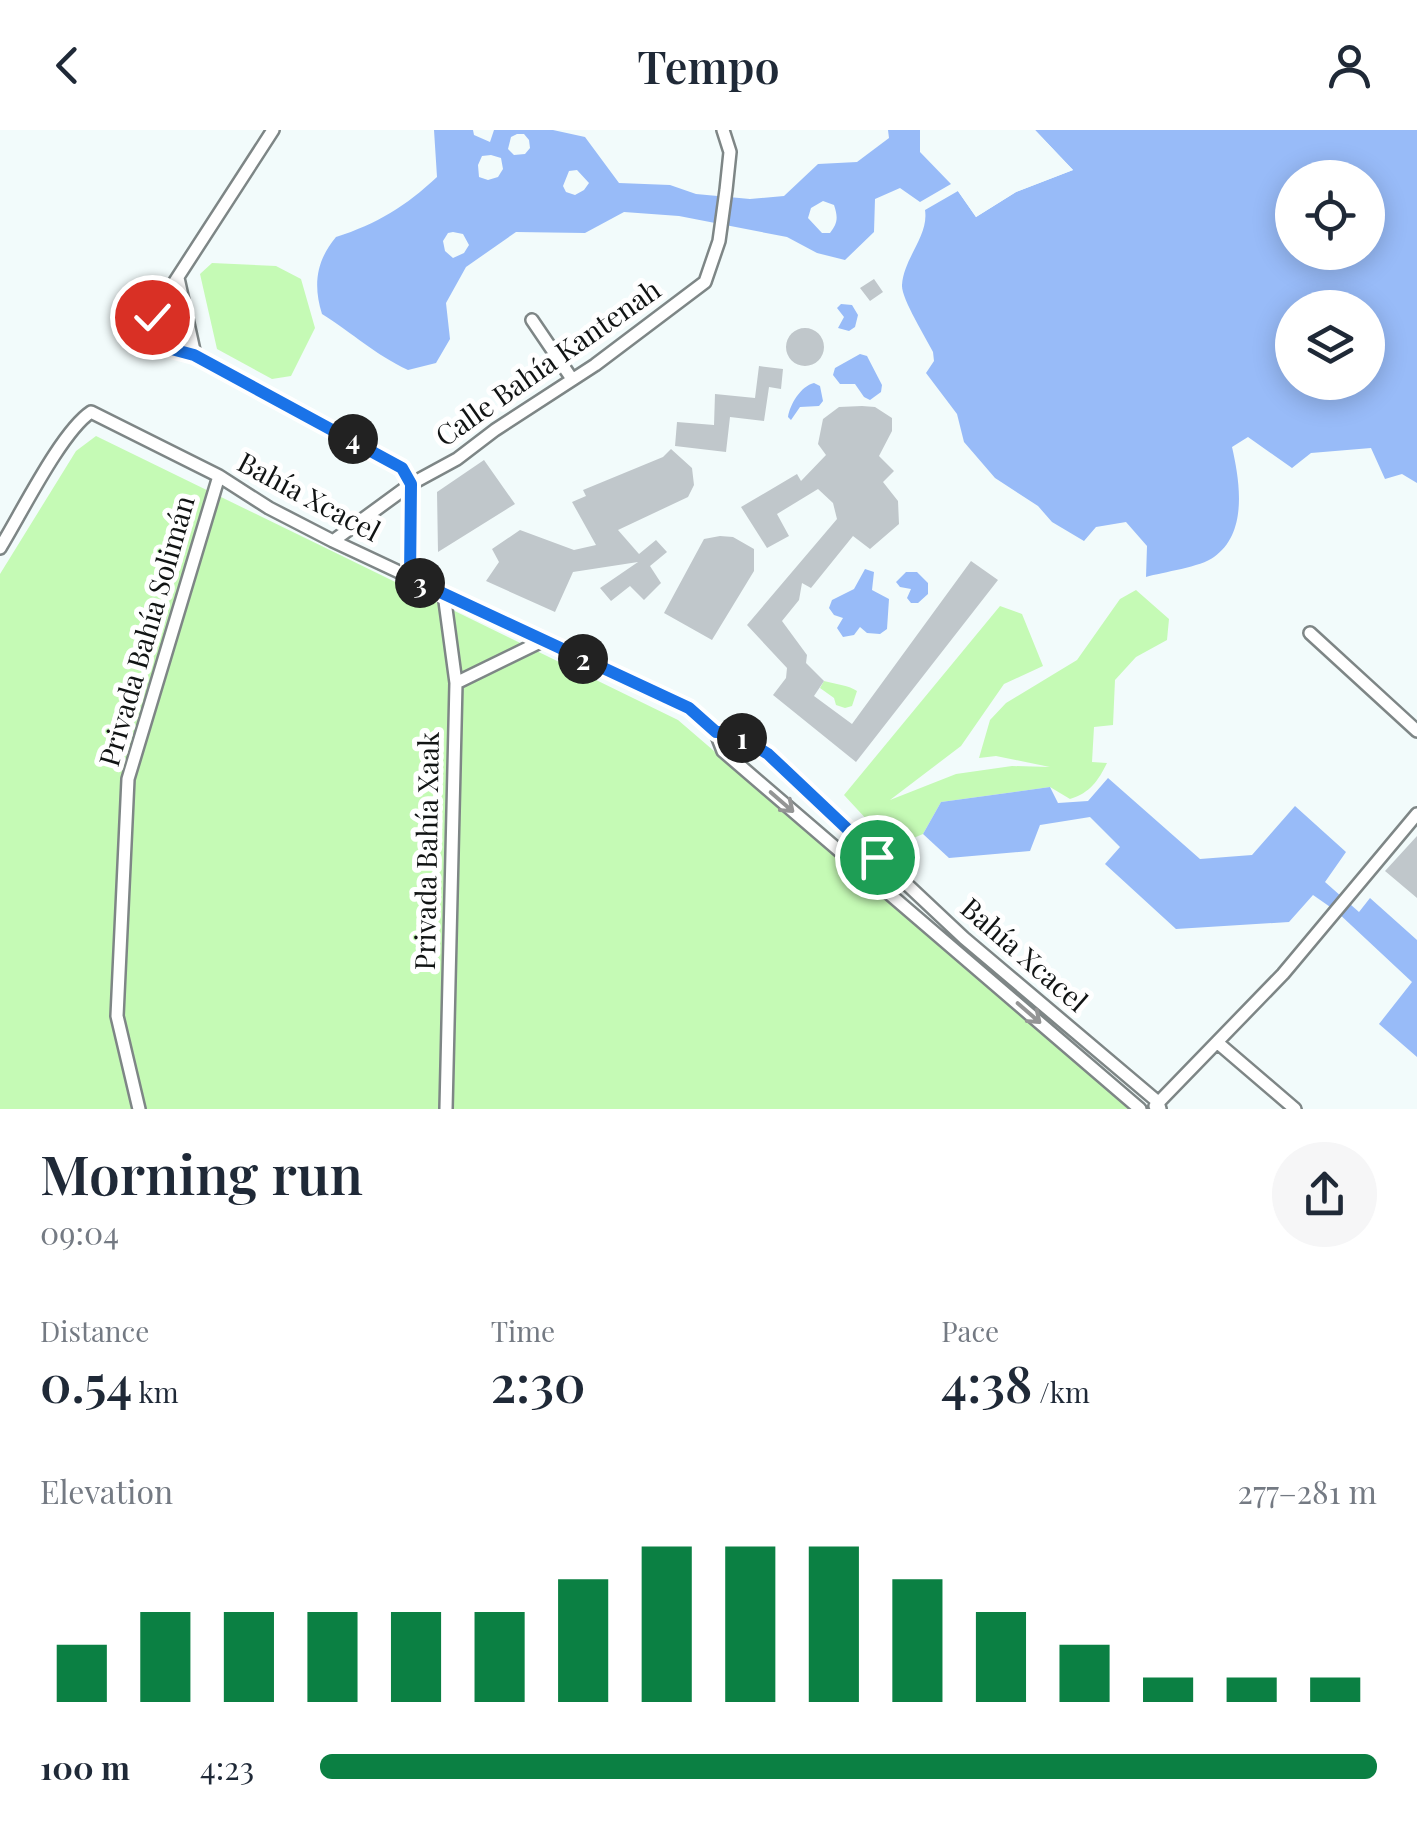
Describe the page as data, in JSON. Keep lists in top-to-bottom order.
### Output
{
  "streets": {
    "street": [
      "Calle Bahía Kantenah",
      "Bahía Xcacel",
      "Privada Bahía Solimán",
      "Privada Bahía Xaak"
    ]
  },
  "crossings": [
    ["Calle Bahía Kantenah", "Bahía Xcacel"],
    ["Bahía Xcacel", "Privada Bahía Solimán"],
    ["Bahía Xcacel", "Privada Bahía Xaak"]
  ],
  "page": {
    "header": "Tempo",
    "pins": [
      "4",
      "3",
      "2",
      "1"
    ],
    "heading": ["Morning run", "09:04"],
    "stats": [
      ["Distance", "0.54 km"],
      ["Time", "2:30"],
      ["Pace", "4:38 /km"]
    ],
    "chart": ["Elevation", "277–281 m"],
    "list": [
      {
        "name": "100 m",
        "note": "4:23"
      }
    ]
  }
}
